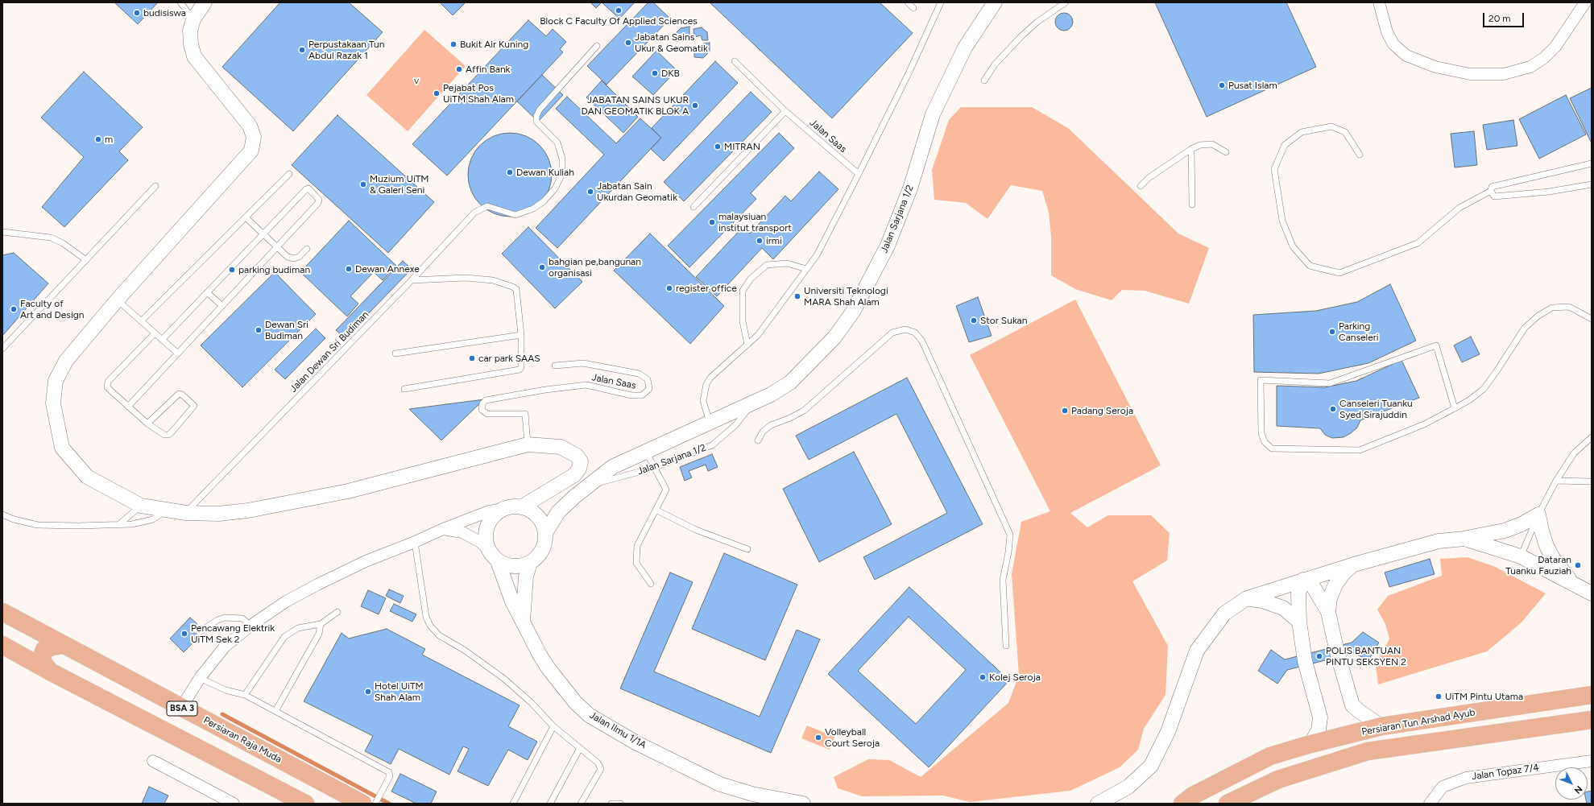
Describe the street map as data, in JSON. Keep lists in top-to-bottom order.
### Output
{
  "streets": {
    "main road": ["BSA 3", "Persiaran Tun Arshad Ayub", "Persiaran Raja Muda"],
    "street": ["Jalan Sarjana 1/2", "Jalan Ilmu 1/1A", "Jalan Topaz 7/4"],
    "lane": ["Jalan Saas", "Jalan Dewan Sri Budiman"]
  },
  "crossings": [
    ["Jalan Sarjana 1/2", "Jalan Ilmu 1/1A"]
  ],
  "parks": ["v"],
  "places": [
    "Block C Faculty Of Applied Sciences",
    "budisiswa",
    "Jabatan Sains Ukur & Geomatik",
    "Bukit Air Kuning",
    "Perpustakaan Tun Abdul Razak 1",
    "Affin Bank",
    "DKB",
    "Pusat Islam",
    "Pejabat Pos UiTM Shah Alam",
    "JABATAN SAINS UKUR DAN GEOMATIK BLOK A",
    "m",
    "MITRAN",
    "Dewan Kuliah",
    "Muzium UiTM & Galeri Seni",
    "Jabatan Sain Ukurdan Geomatik",
    "malaysiuan institut transport",
    "irmi",
    "bahgian pe,bangunan organisasi",
    "Dewan Annexe",
    "parking budiman",
    "register office",
    "Universiti Teknologi MARA Shah Alam",
    "Faculty of Art and Design",
    "Stor Sukan",
    "Dewan Sri Budiman",
    "Parking Canseleri",
    "car park SAAS",
    "Canseleri Tuanku Syed Sirajuddin",
    "Padang Seroja",
    "Dataran Tuanku Fauziah",
    "Pencawang Elektrik UiTM Sek 2",
    "POLIS BANTUAN PINTU SEKSYEN 2",
    "Kolej Seroja",
    "Hotel UiTM Shah Alam",
    "UiTM Pintu Utama",
    "Volleyball Court Seroja"
  ],
  "scale_bar": "20 m",
  "north": "bottom right"
}
